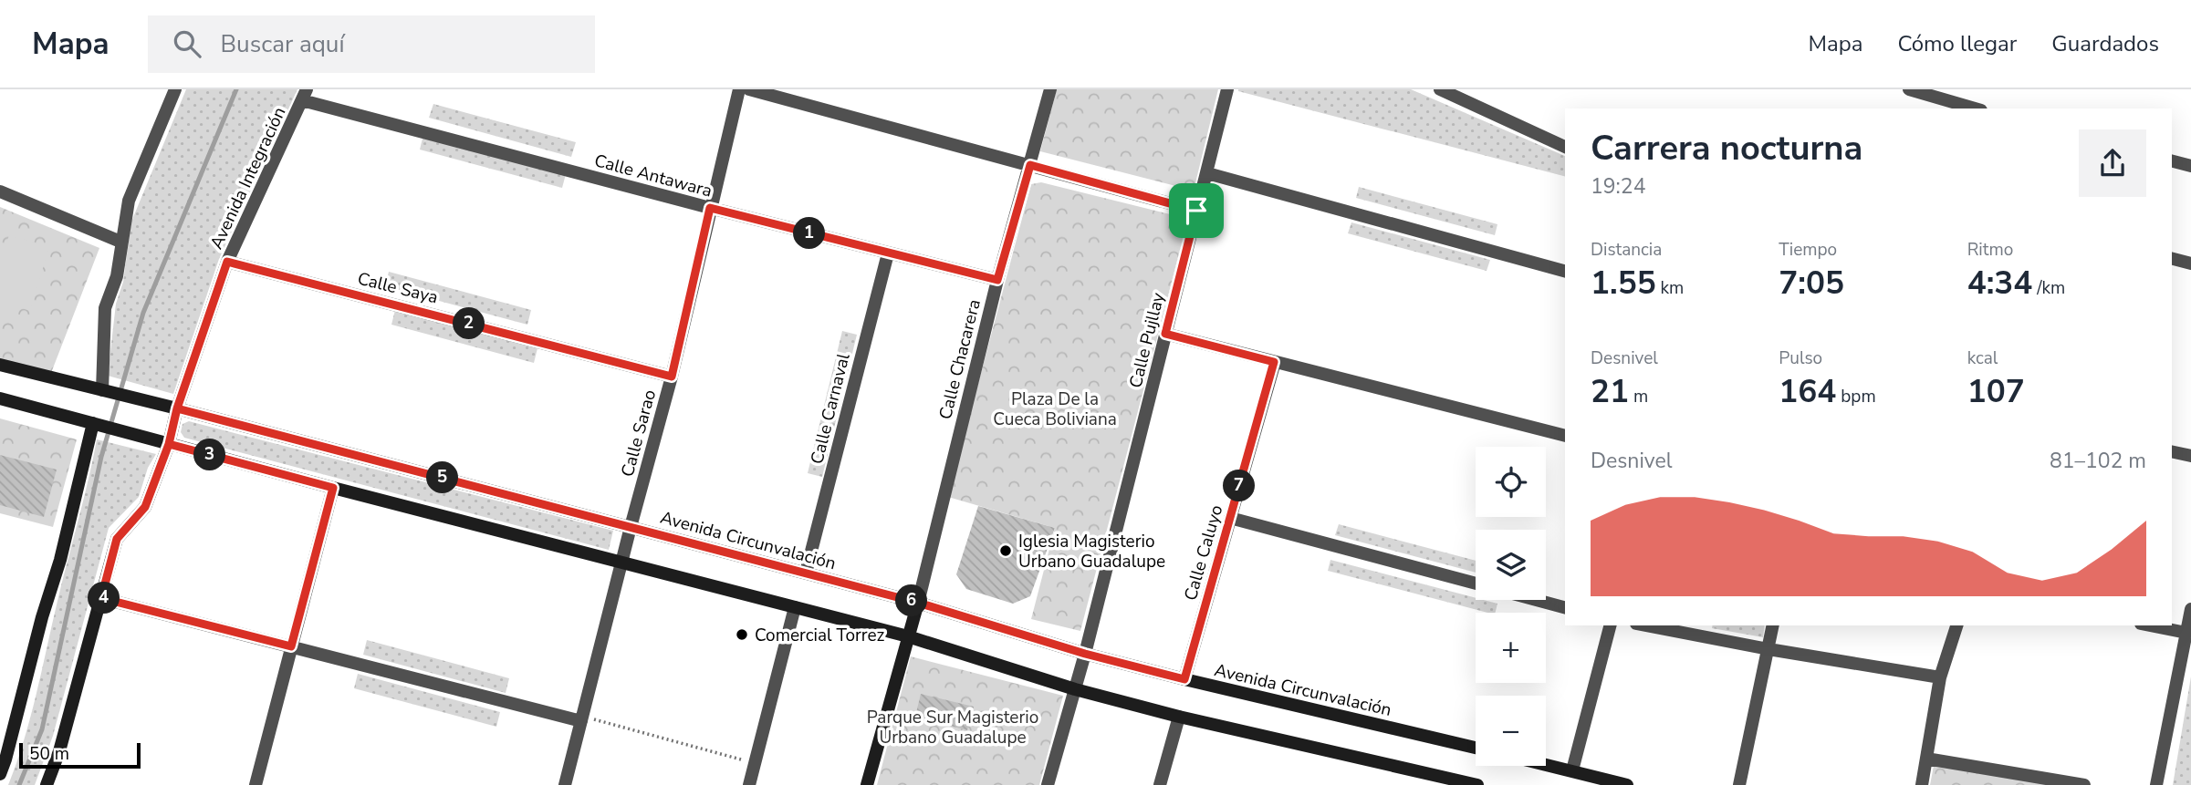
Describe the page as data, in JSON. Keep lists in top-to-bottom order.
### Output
{
  "streets": {
    "main road": ["Avenida Integración", "Avenida Circunvalación"],
    "street": [
      "Calle Antawara",
      "Calle Saya",
      "Calle Pujllay",
      "Calle Chacarera",
      "Calle Carnaval",
      "Calle Sarao",
      "Calle Caluyo"
    ]
  },
  "crossings": [
    ["Calle Antawara", "Avenida Integración"],
    ["Calle Antawara", "Calle Chacarera"],
    ["Calle Antawara", "Calle Carnaval"],
    ["Calle Antawara", "Calle Sarao"],
    ["Avenida Integración", "Calle Saya"],
    ["Avenida Integración", "Avenida Circunvalación"],
    ["Calle Saya", "Calle Sarao"],
    ["Calle Pujllay", "Avenida Circunvalación"],
    ["Calle Chacarera", "Avenida Circunvalación"],
    ["Calle Carnaval", "Avenida Circunvalación"],
    ["Calle Sarao", "Avenida Circunvalación"],
    ["Avenida Circunvalación", "Calle Caluyo"]
  ],
  "parks": ["Plaza De la Cueca Boliviana", "Parque Sur Magisterio Urbano Guadalupe"],
  "places": ["Iglesia Magisterio Urbano Guadalupe", "Comercial Torrez"],
  "scale_bar": "50 m",
  "page": {
    "header": "Mapa",
    "search": "Buscar aquí",
    "nav": ["Mapa", "Cómo llegar", "Guardados"],
    "heading": ["Carrera nocturna", "19:24"],
    "pins": [
      "1",
      "2",
      "3",
      "5",
      "7",
      "4",
      "6"
    ],
    "stats": [
      ["Distancia", "1.55 km"],
      ["Tiempo", "7:05"],
      ["Ritmo", "4:34 /km"],
      ["Desnivel", "21 m"],
      ["Pulso", "164 bpm"],
      ["kcal", "107"]
    ],
    "chart": ["Desnivel", "81–102 m"],
    "map_buttons": ["+", "−"],
    "scale": "50 m"
  }
}
